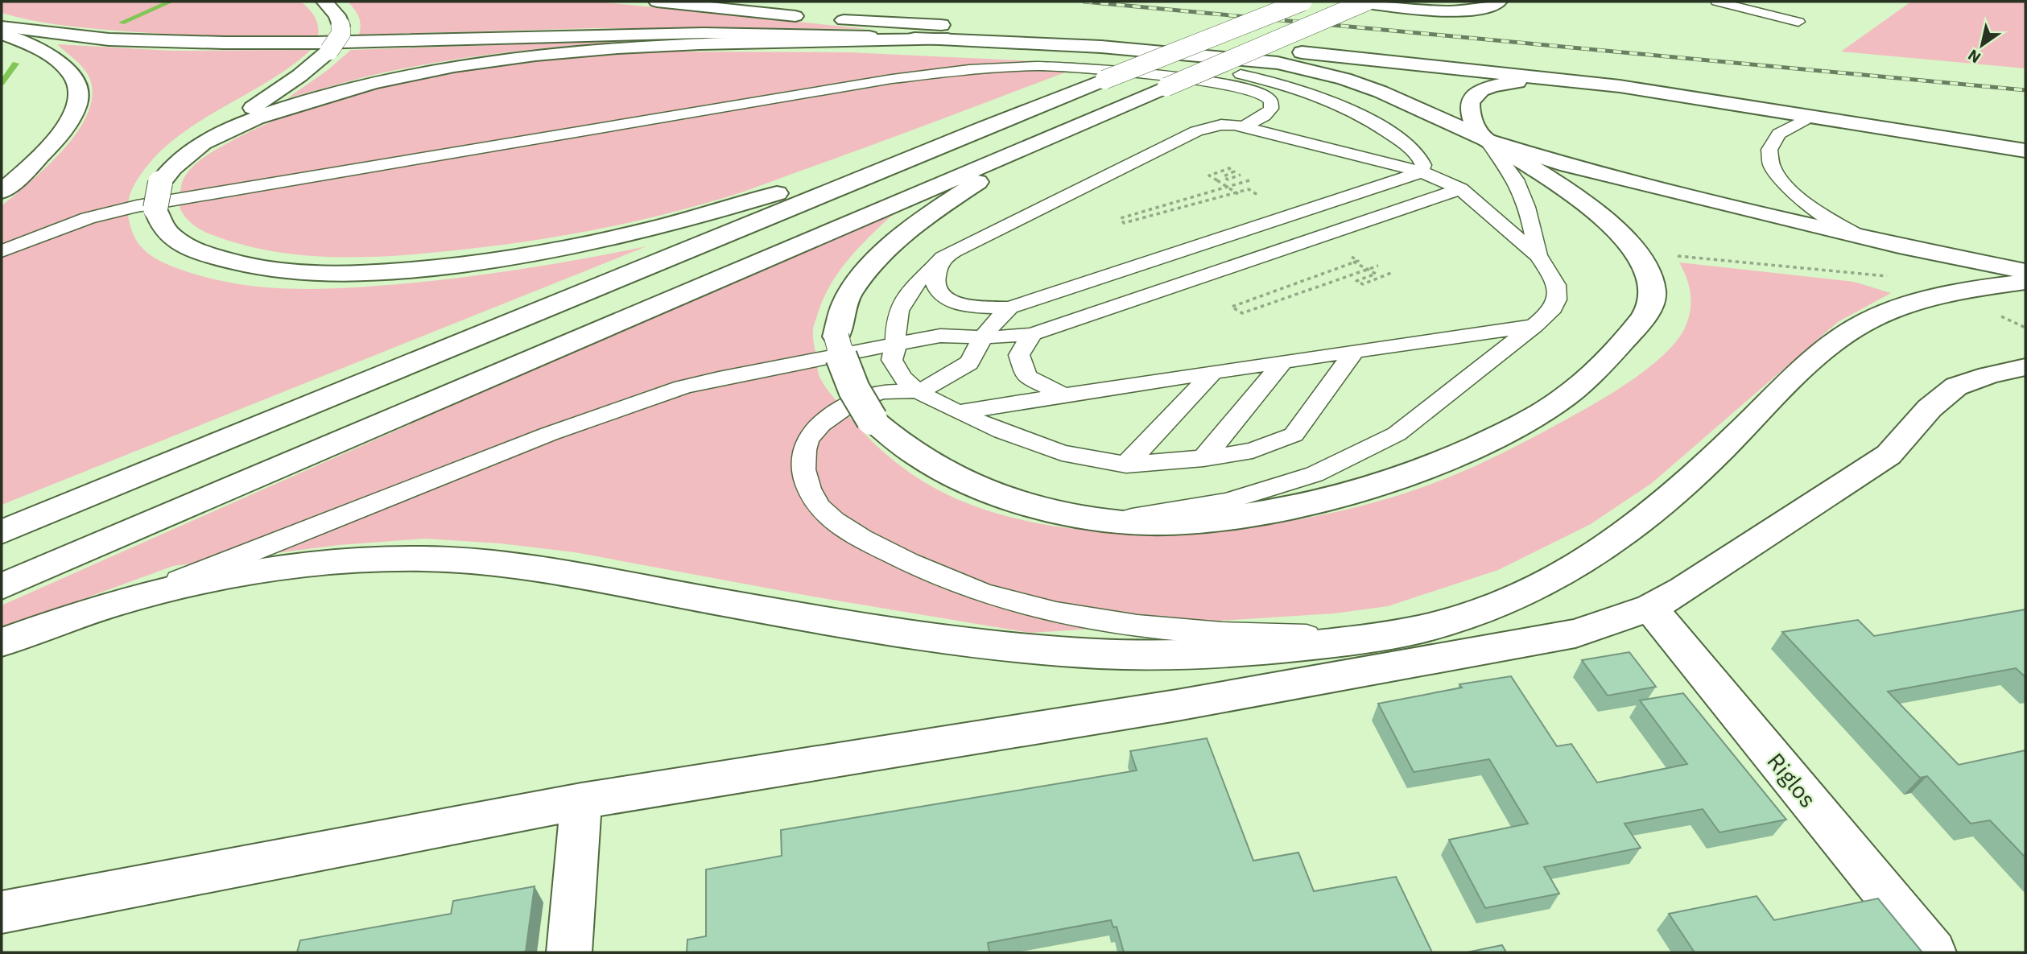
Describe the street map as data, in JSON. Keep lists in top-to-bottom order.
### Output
{
  "streets": {
    "main road": ["Riglos"]
  },
  "north": "bottom left"
}
